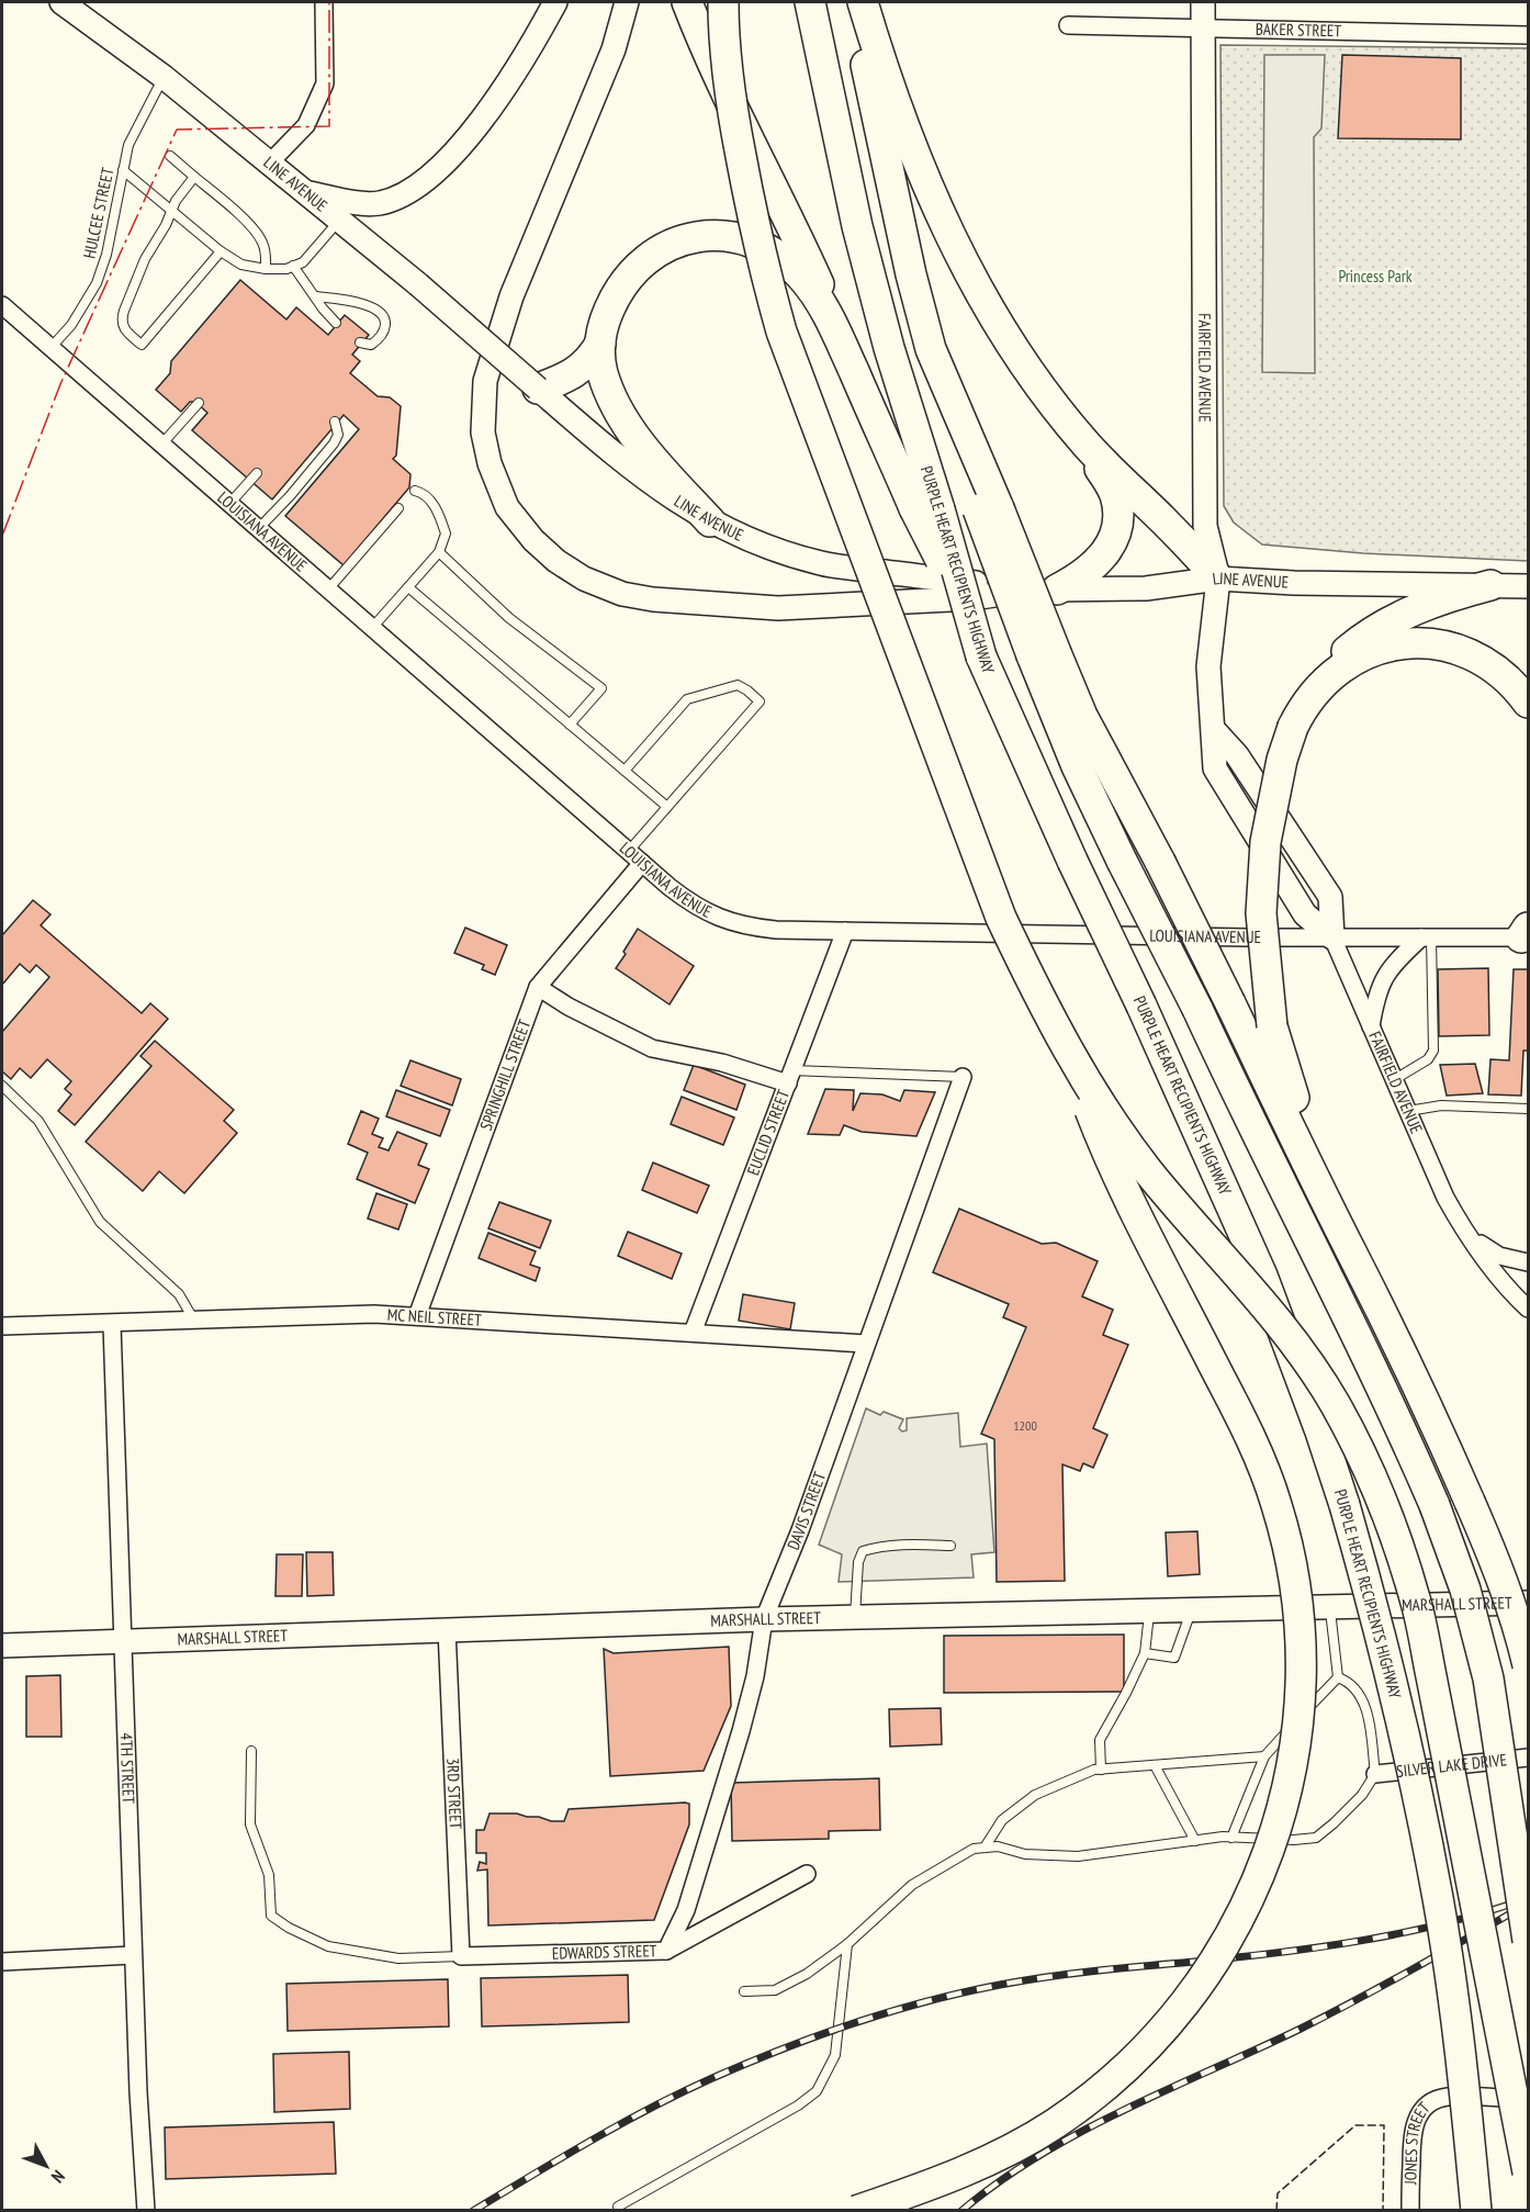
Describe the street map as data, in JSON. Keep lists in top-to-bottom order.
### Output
{
  "streets": {
    "highway": ["PURPLE HEART RECIPIENTS HIGHWAY"],
    "main road": ["LINE AVENUE", "FAIRFIELD AVENUE", "MARSHALL STREET"],
    "street": [
      "BAKER STREET",
      "LOUISIANA AVENUE",
      "SPRINGHILL STREET",
      "EUCLID STREET",
      "MC NEIL STREET",
      "DAVIS STREET",
      "SILVER LAKE DRIVE",
      "4TH STREET",
      "3RD STREET",
      "EDWARDS STREET",
      "JONES STREET"
    ],
    "lane": ["HULCEE STREET"]
  },
  "crossings": [
    ["BAKER STREET", "FAIRFIELD AVENUE"],
    ["LINE AVENUE", "HULCEE STREET"],
    ["LINE AVENUE", "FAIRFIELD AVENUE"],
    ["HULCEE STREET", "LOUISIANA AVENUE"],
    ["FAIRFIELD AVENUE", "LOUISIANA AVENUE"],
    ["LOUISIANA AVENUE", "SPRINGHILL STREET"],
    ["LOUISIANA AVENUE", "EUCLID STREET"],
    ["SPRINGHILL STREET", "MC NEIL STREET"],
    ["EUCLID STREET", "MC NEIL STREET"],
    ["MC NEIL STREET", "DAVIS STREET"],
    ["MC NEIL STREET", "4TH STREET"],
    ["DAVIS STREET", "MARSHALL STREET"],
    ["DAVIS STREET", "EDWARDS STREET"],
    ["MARSHALL STREET", "4TH STREET"],
    ["MARSHALL STREET", "3RD STREET"],
    ["3RD STREET", "EDWARDS STREET"]
  ],
  "parks": ["Princess Park"],
  "house_numbers": ["1200"],
  "north": "bottom right"
}
